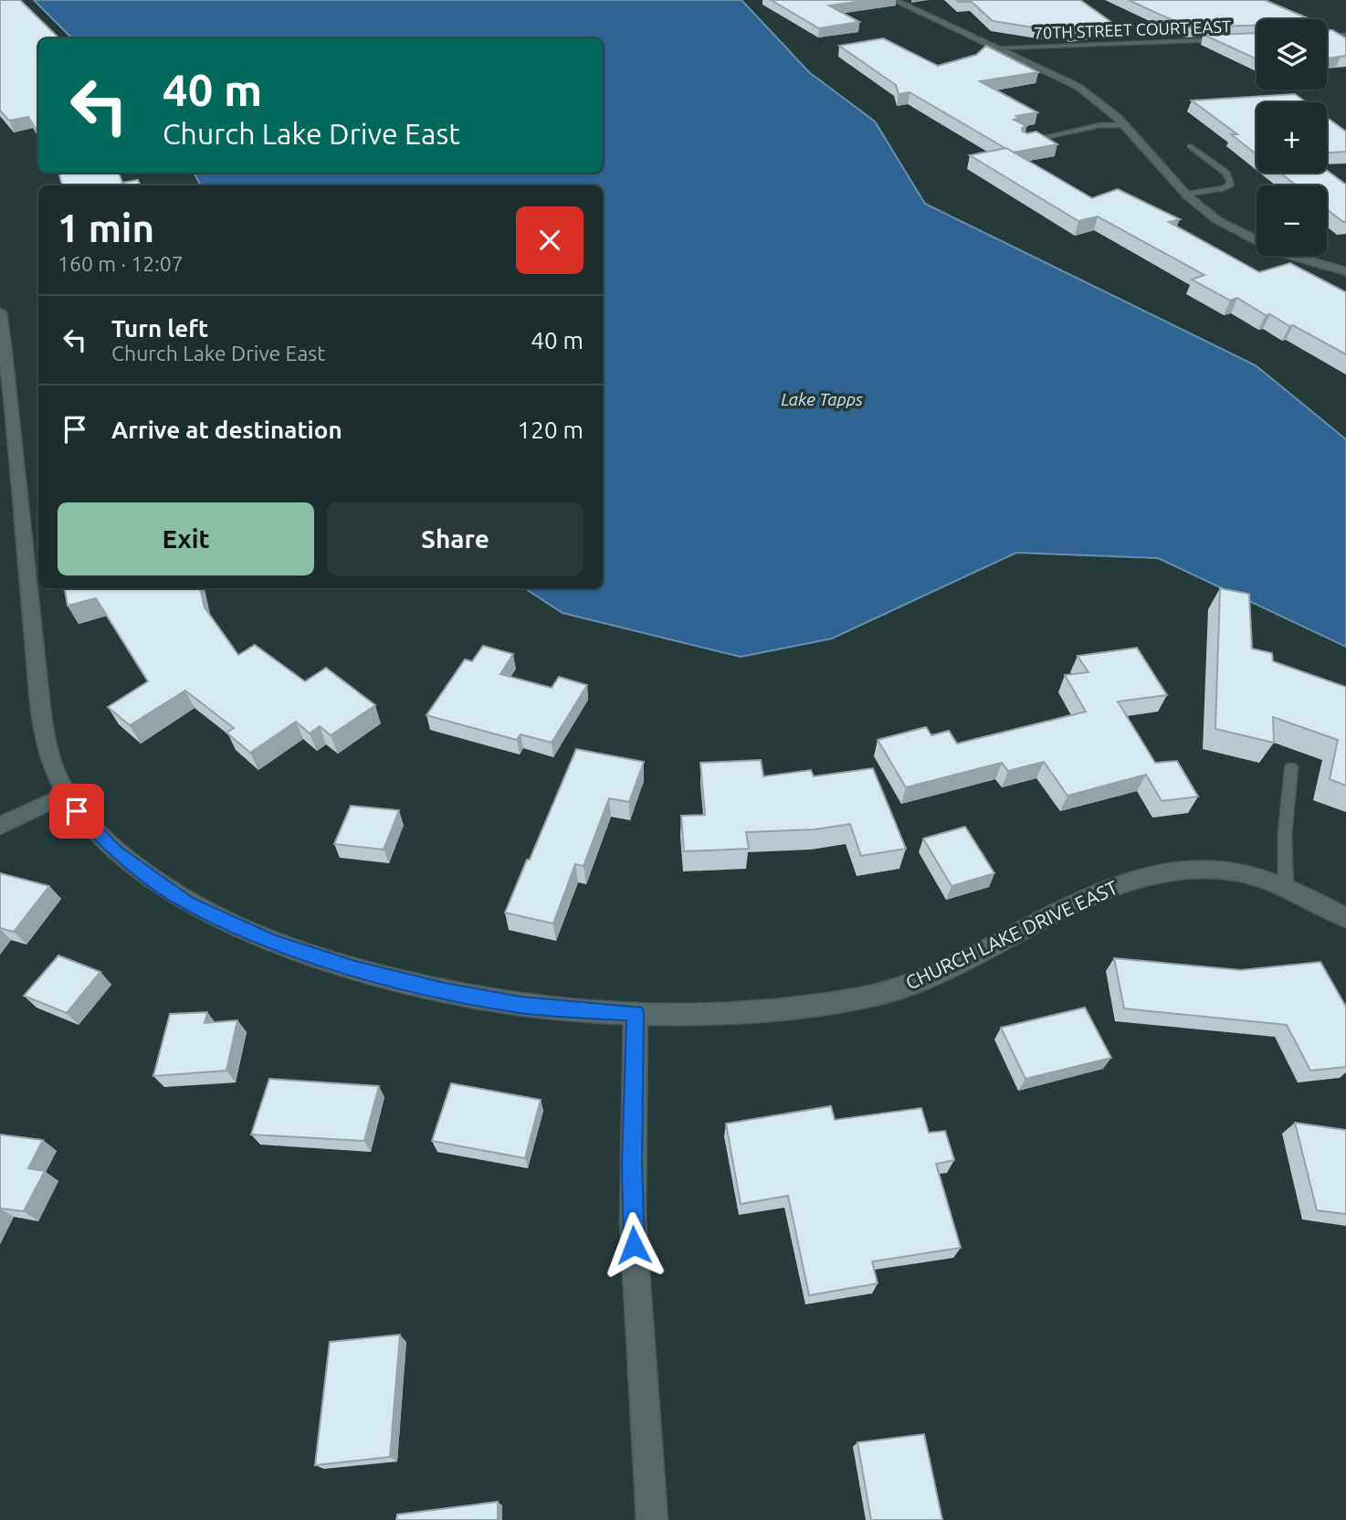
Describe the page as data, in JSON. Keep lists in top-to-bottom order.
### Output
{
  "streets": {
    "street": ["CHURCH LAKE DRIVE EAST"],
    "lane": ["70TH STREET COURT EAST"]
  },
  "water": ["Lake Tapps"],
  "page": {
    "map_buttons": ["+", "−"],
    "turn": ["40 m", "Church Lake Drive East"],
    "heading": ["1 min", "160 m · 12:07"],
    "list": [
      {
        "name": "Turn left",
        "note": "Church Lake Drive East",
        "value": "40 m"
      },
      {
        "name": "Arrive at destination",
        "value": "120 m"
      }
    ],
    "buttons": ["Exit", "Share"]
  }
}
